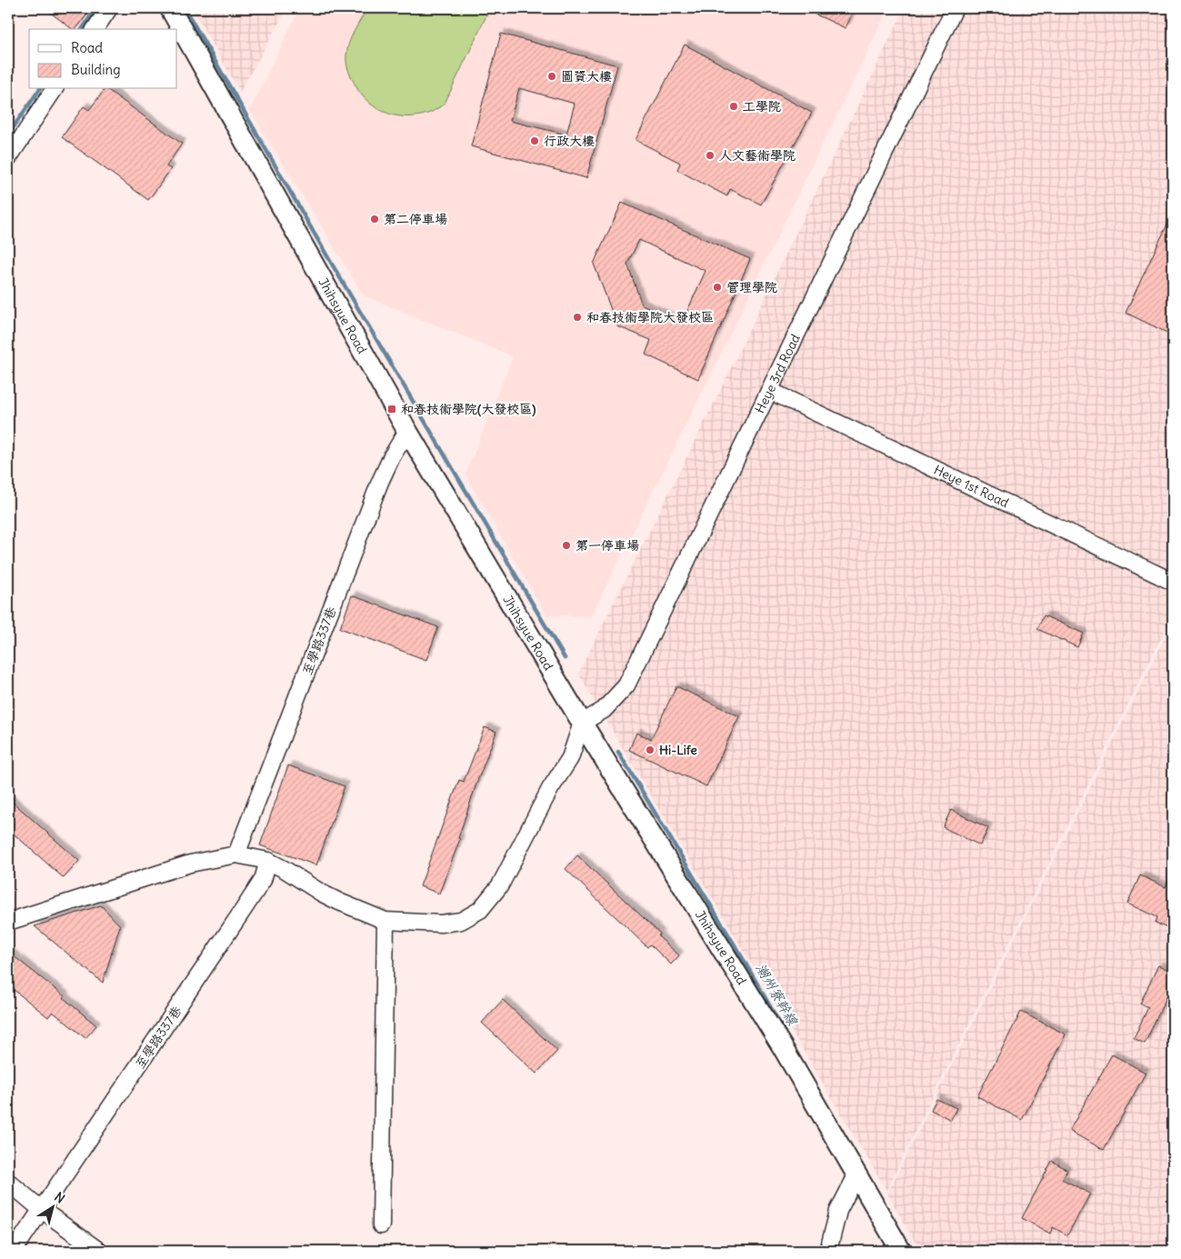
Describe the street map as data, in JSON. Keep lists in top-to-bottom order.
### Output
{
  "streets": {
    "street": [
      "Jhihsyue Road",
      "Heye 3rd Road",
      "Heye 1st Road",
      "至學路337巷"
    ]
  },
  "crossings": [
    ["Jhihsyue Road", "Heye 3rd Road"],
    ["Jhihsyue Road", "至學路337巷"],
    ["Heye 3rd Road", "Heye 1st Road"]
  ],
  "water": ["潮州寮幹線"],
  "places": {
    "other": [
      "圖資大樓",
      "工學院",
      "行政大樓",
      "人文藝術學院",
      "第二停車場",
      "管理學院",
      "和春技術學院大發校區",
      "第一停車場",
      "Hi-Life"
    ],
    "transit": ["和春技術學院(大發校區)"]
  },
  "legend": ["Road", "Building"],
  "north": "top right"
}
